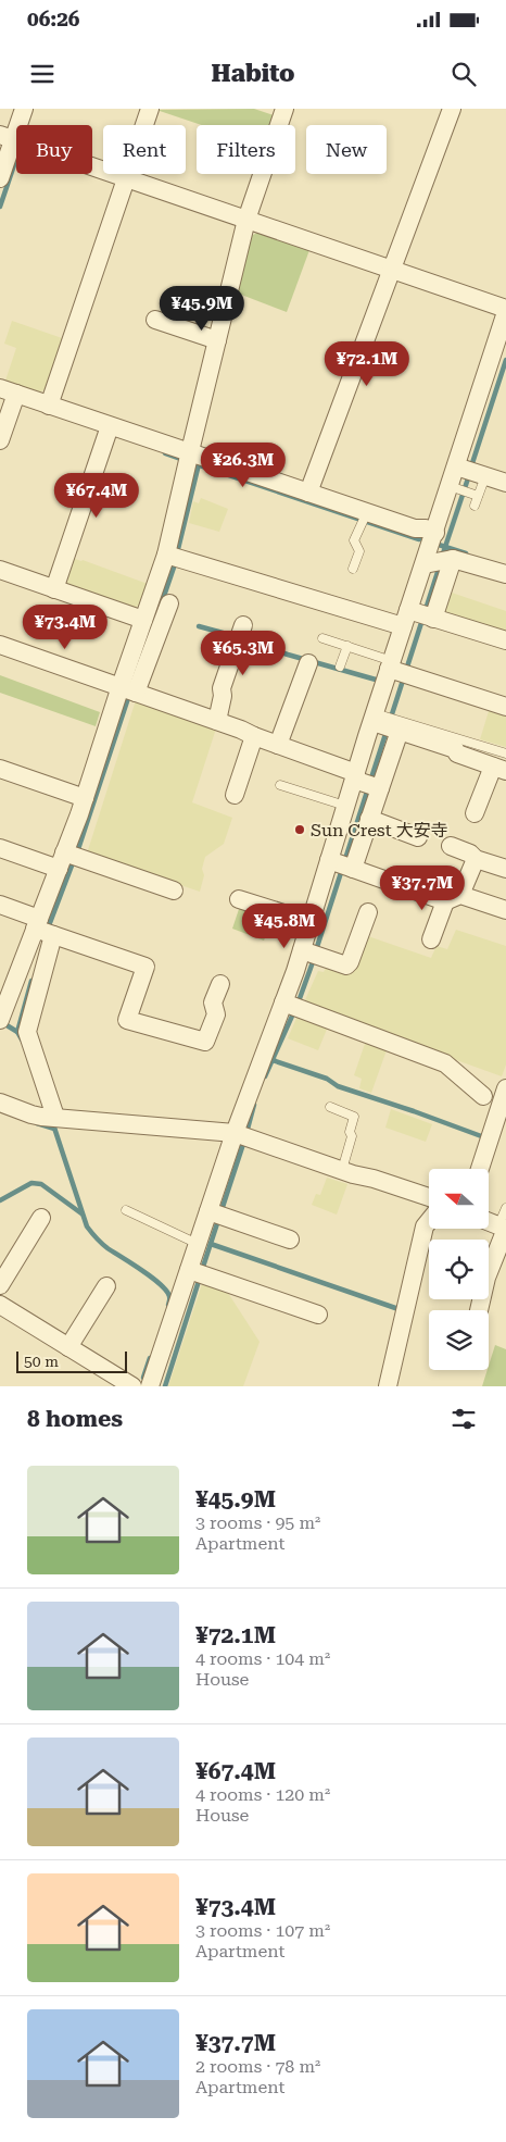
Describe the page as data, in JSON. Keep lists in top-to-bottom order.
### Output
{
  "places": ["Sun Crest 大安寺"],
  "scale_bar": "50 m",
  "north": "left",
  "page": {
    "status": "06:26",
    "header": "Habito",
    "chip": [
      "Buy",
      "Rent",
      "Filters",
      "New"
    ],
    "price": [
      "¥45.9M",
      "¥72.1M",
      "¥26.3M",
      "¥67.4M",
      "¥73.4M",
      "¥65.3M",
      "¥37.7M",
      "¥45.8M"
    ],
    "scale": "50 m",
    "heading": "8 homes",
    "list": [
      {
        "name": "¥45.9M",
        "note": "3 rooms · 95 m² · Apartment"
      },
      {
        "name": "¥72.1M",
        "note": "4 rooms · 104 m² · House"
      },
      {
        "name": "¥67.4M",
        "note": "4 rooms · 120 m² · House"
      },
      {
        "name": "¥73.4M",
        "note": "3 rooms · 107 m² · Apartment"
      },
      {
        "name": "¥37.7M",
        "note": "2 rooms · 78 m² · Apartment"
      }
    ]
  }
}
